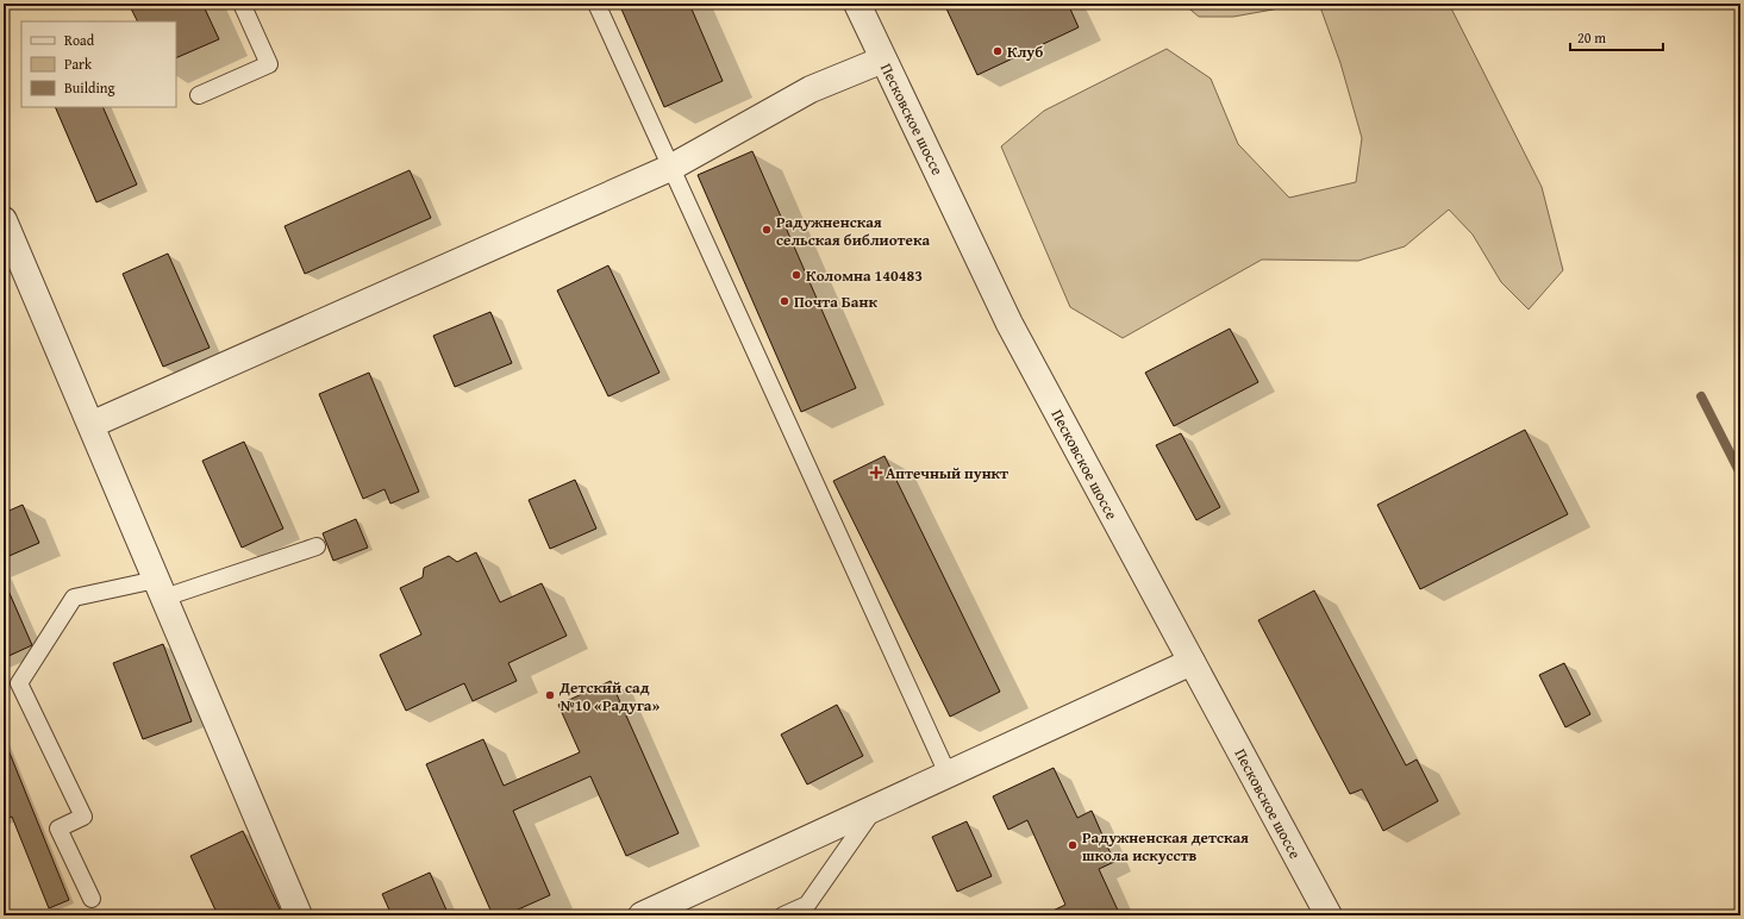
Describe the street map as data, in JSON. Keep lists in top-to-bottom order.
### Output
{
  "streets": {
    "street": ["Песковское шоссе"]
  },
  "places": {
    "other": [
      "Клуб",
      "Радужненская сельская библиотека",
      "Коломна 140483",
      "Почта Банк",
      "Детский сад №10 «Радуга»",
      "Радужненская детская школа искусств"
    ],
    "health": ["Аптечный пункт"]
  },
  "legend": ["Road", "Park", "Building"],
  "scale_bar": "20 m"
}
